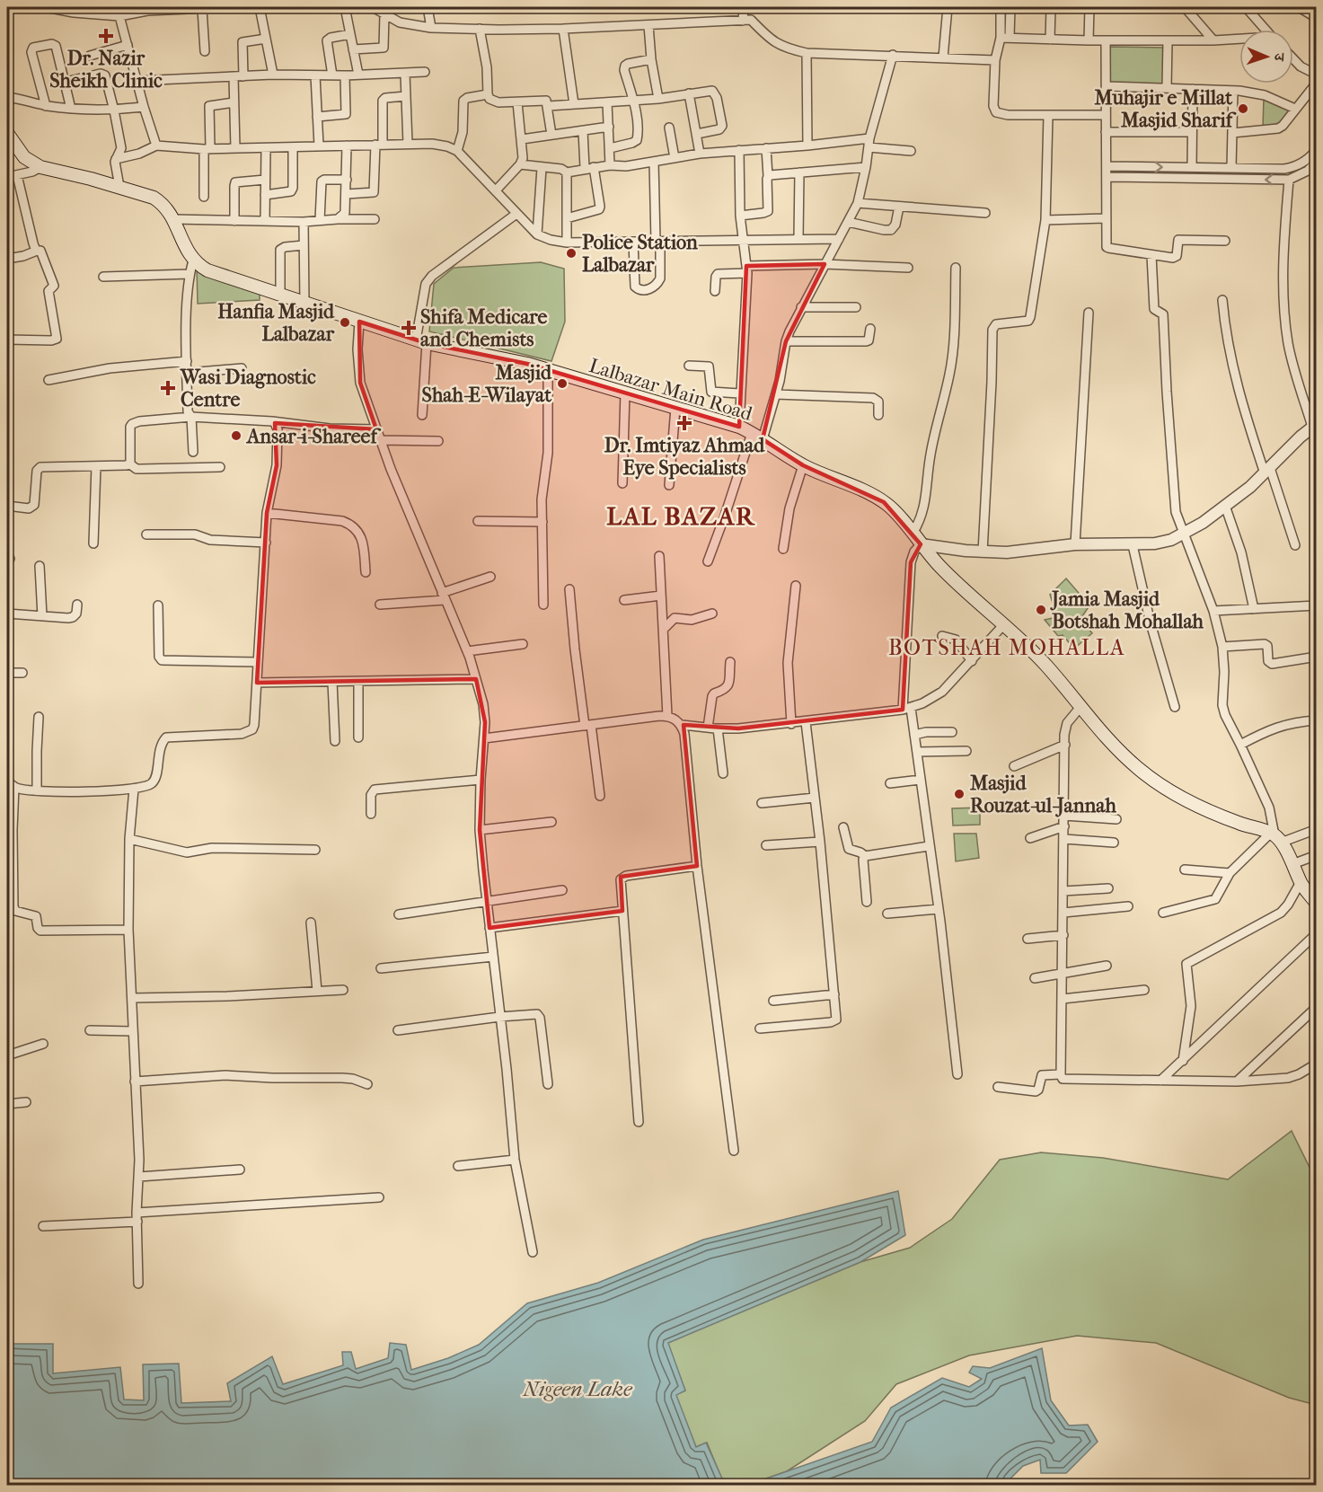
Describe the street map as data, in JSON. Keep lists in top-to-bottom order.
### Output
{
  "streets": {
    "main road": ["Lalbazar Main Road"]
  },
  "districts": ["LAL BAZAR", "BOTSHAH MOHALLA"],
  "water": ["Nigeen Lake"],
  "places": {
    "health": [
      "Dr. Nazir Sheikh Clinic",
      "Shifa Medicare and Chemists",
      "Wasi Diagnostic Centre",
      "Dr. Imtiyaz Ahmad Eye Specialists"
    ],
    "other": [
      "Muhajir e Millat Masjid Sharif",
      "Police Station Lalbazar",
      "Hanfia Masjid Lalbazar",
      "Masjid Shah-E-Wilayat",
      "Ansar-i-Shareef",
      "Jamia Masjid Botshah Mohallah",
      "Masjid Rouzat-ul-Jannah"
    ]
  },
  "north": "right"
}
